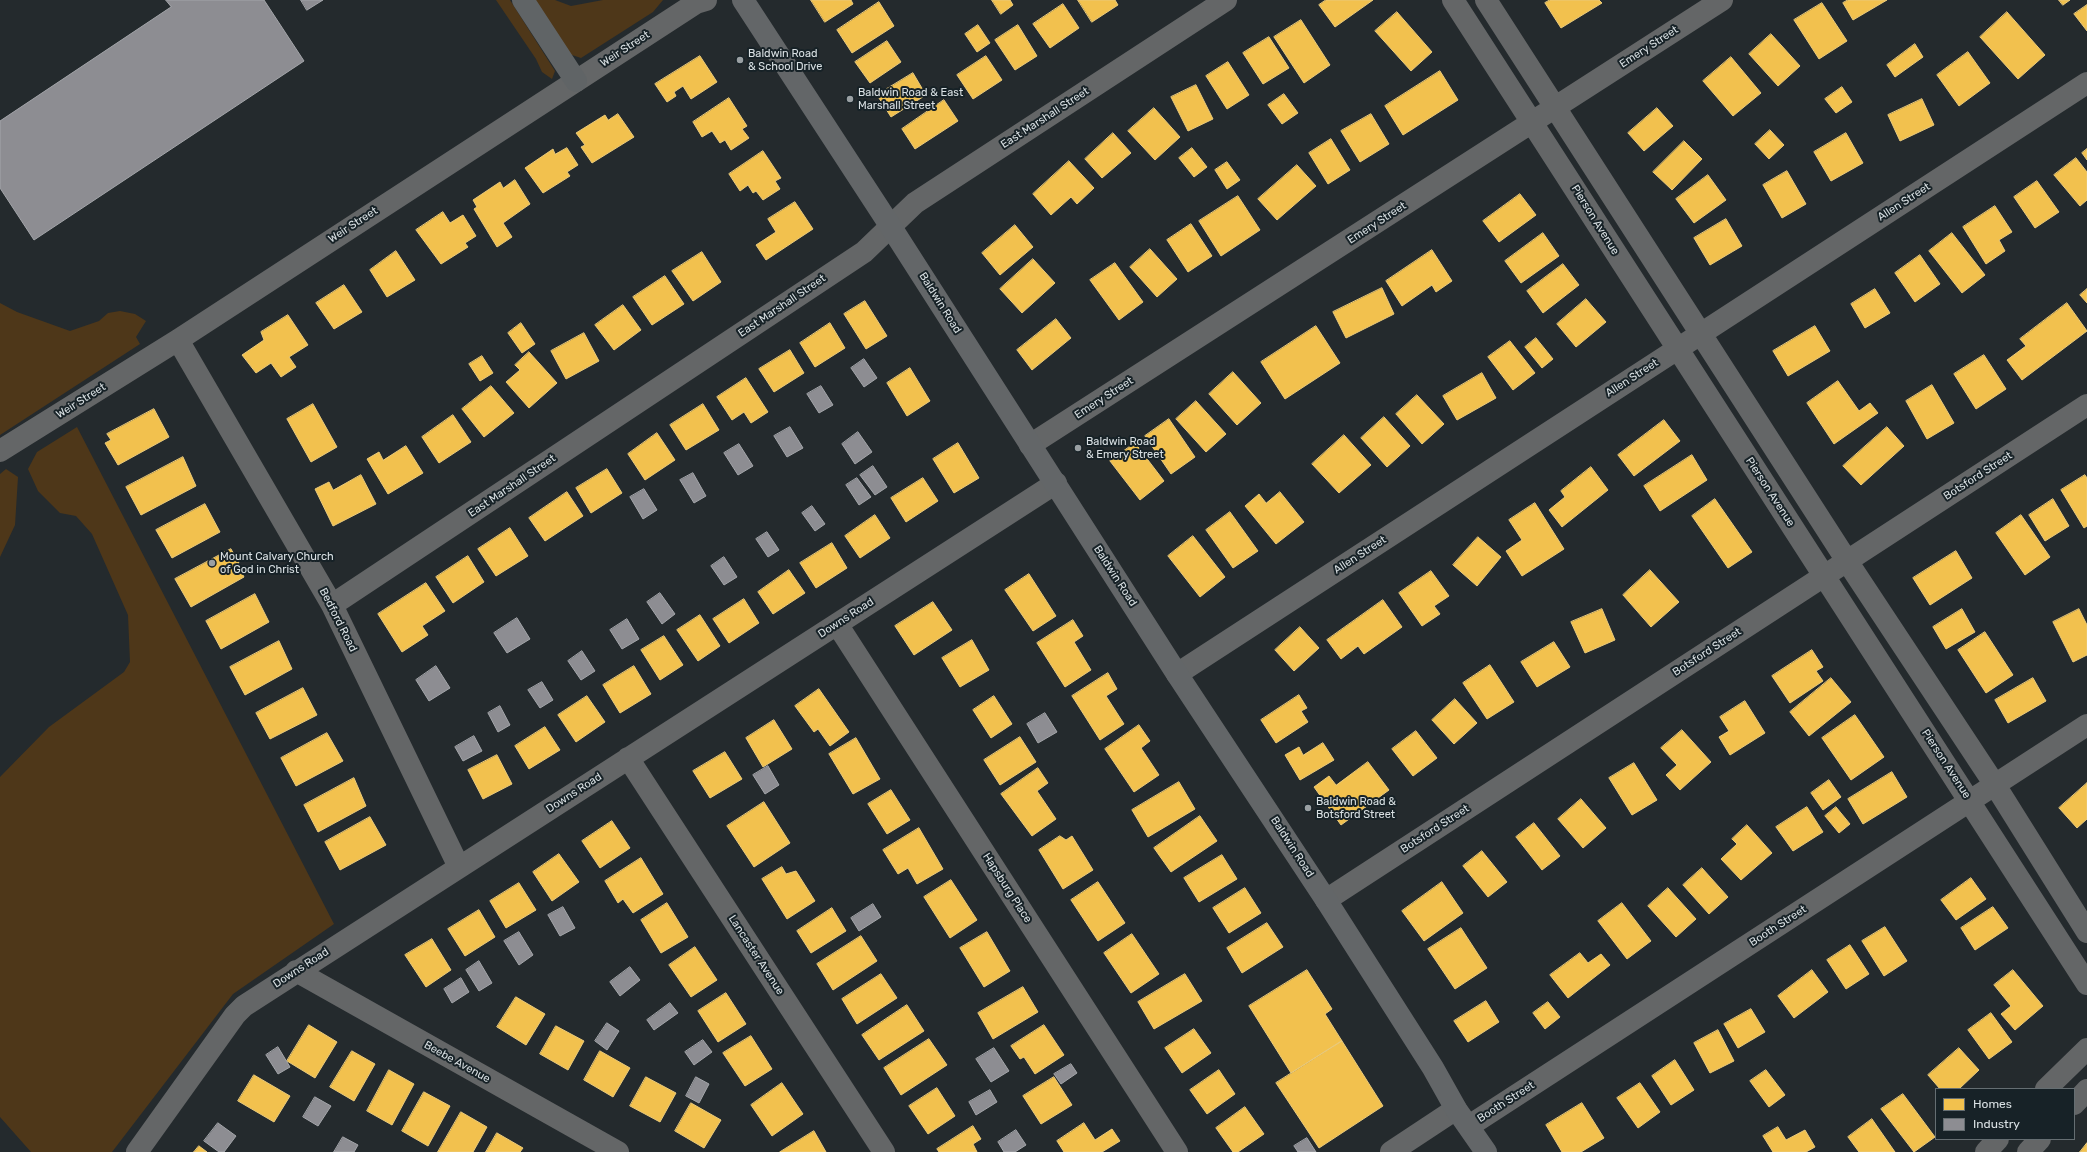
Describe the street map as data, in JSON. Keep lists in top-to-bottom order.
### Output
{
  "streets": {
    "main road": ["Baldwin Road"],
    "street": [
      "Emery Street",
      "Weir Street",
      "East Marshall Street",
      "Allen Street",
      "Pierson Avenue",
      "Botsford Street",
      "Downs Road",
      "Bedford Road",
      "Hapsburg Place",
      "Booth Street",
      "Lancaster Avenue",
      "Beebe Avenue"
    ]
  },
  "crossings": [
    ["Emery Street", "Pierson Avenue"],
    ["Emery Street", "Baldwin Road"],
    ["Weir Street", "Bedford Road"],
    ["East Marshall Street", "Baldwin Road"],
    ["East Marshall Street", "Bedford Road"],
    ["Allen Street", "Pierson Avenue"],
    ["Allen Street", "Baldwin Road"],
    ["Pierson Avenue", "Botsford Street"],
    ["Pierson Avenue", "Booth Street"],
    ["Baldwin Road", "Botsford Street"],
    ["Baldwin Road", "Downs Road"],
    ["Baldwin Road", "Booth Street"],
    ["Downs Road", "Bedford Road"],
    ["Downs Road", "Hapsburg Place"],
    ["Downs Road", "Lancaster Avenue"],
    ["Downs Road", "Beebe Avenue"]
  ],
  "places": [
    "Baldwin Road & School Drive",
    "Baldwin Road & East Marshall Street",
    "Baldwin Road & Emery Street",
    "Mount Calvary Church of God in Christ",
    "Baldwin Road & Botsford Street"
  ],
  "legend": ["Homes", "Industry"]
}
